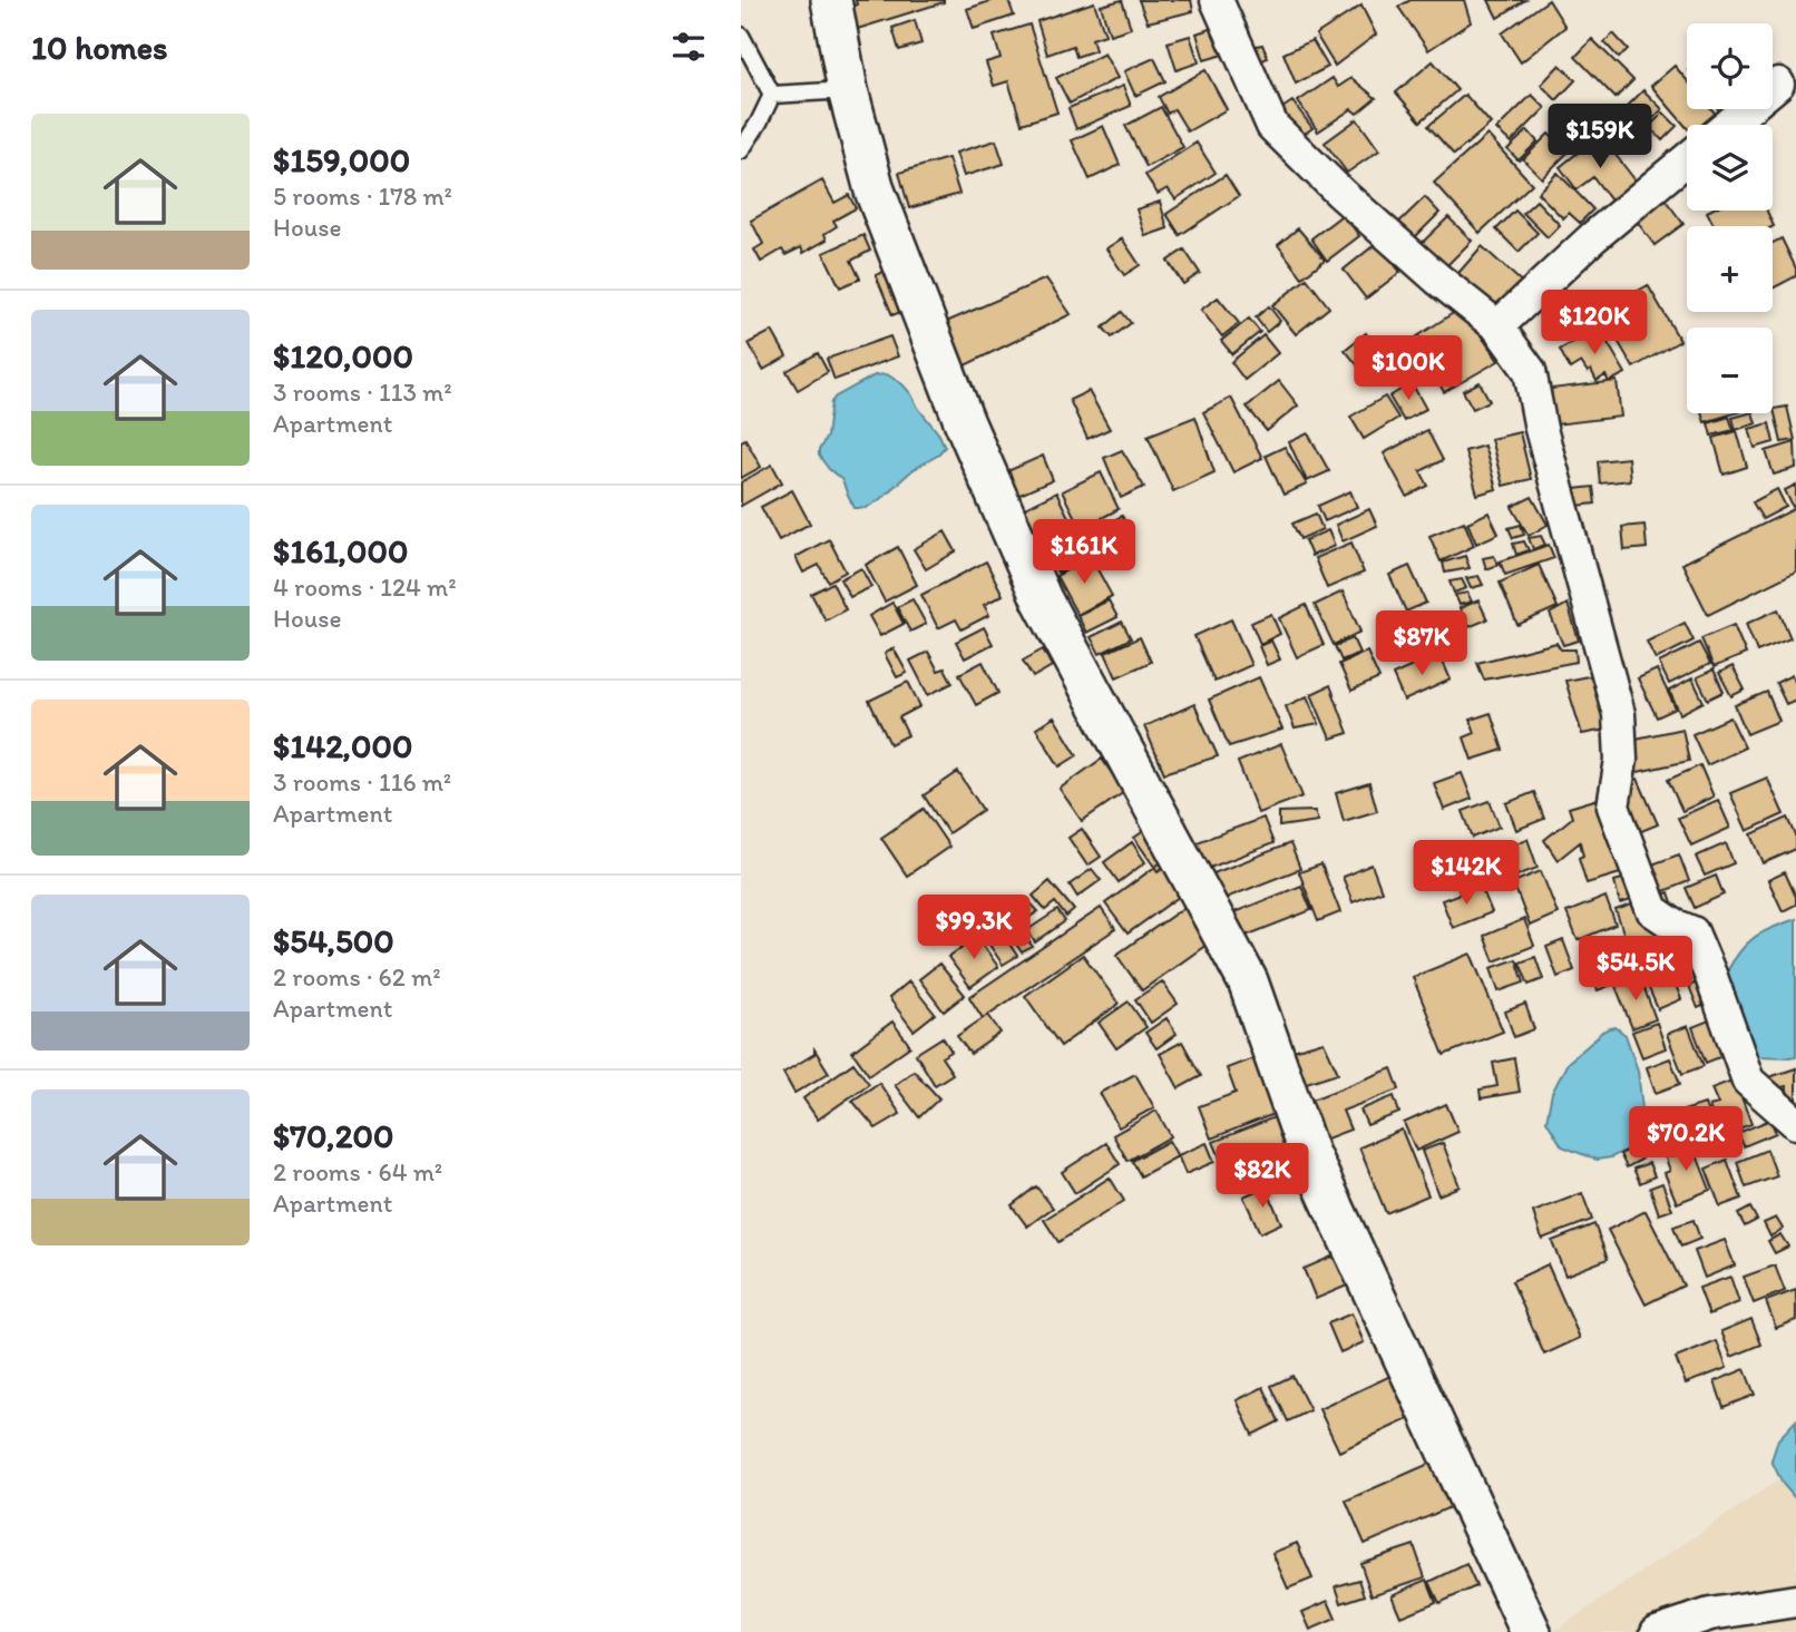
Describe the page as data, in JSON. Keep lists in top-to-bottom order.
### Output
{
  "page": {
    "heading": "10 homes",
    "map_buttons": ["+", "−"],
    "list": [
      {
        "name": "$159,000",
        "note": "5 rooms · 178 m² · House"
      },
      {
        "name": "$120,000",
        "note": "3 rooms · 113 m² · Apartment"
      },
      {
        "name": "$161,000",
        "note": "4 rooms · 124 m² · House"
      },
      {
        "name": "$142,000",
        "note": "3 rooms · 116 m² · Apartment"
      },
      {
        "name": "$54,500",
        "note": "2 rooms · 62 m² · Apartment"
      },
      {
        "name": "$70,200",
        "note": "2 rooms · 64 m² · Apartment"
      }
    ],
    "price": [
      "$159K",
      "$120K",
      "$100K",
      "$161K",
      "$87K",
      "$142K",
      "$99.3K",
      "$54.5K",
      "$70.2K",
      "$82K"
    ]
  }
}
